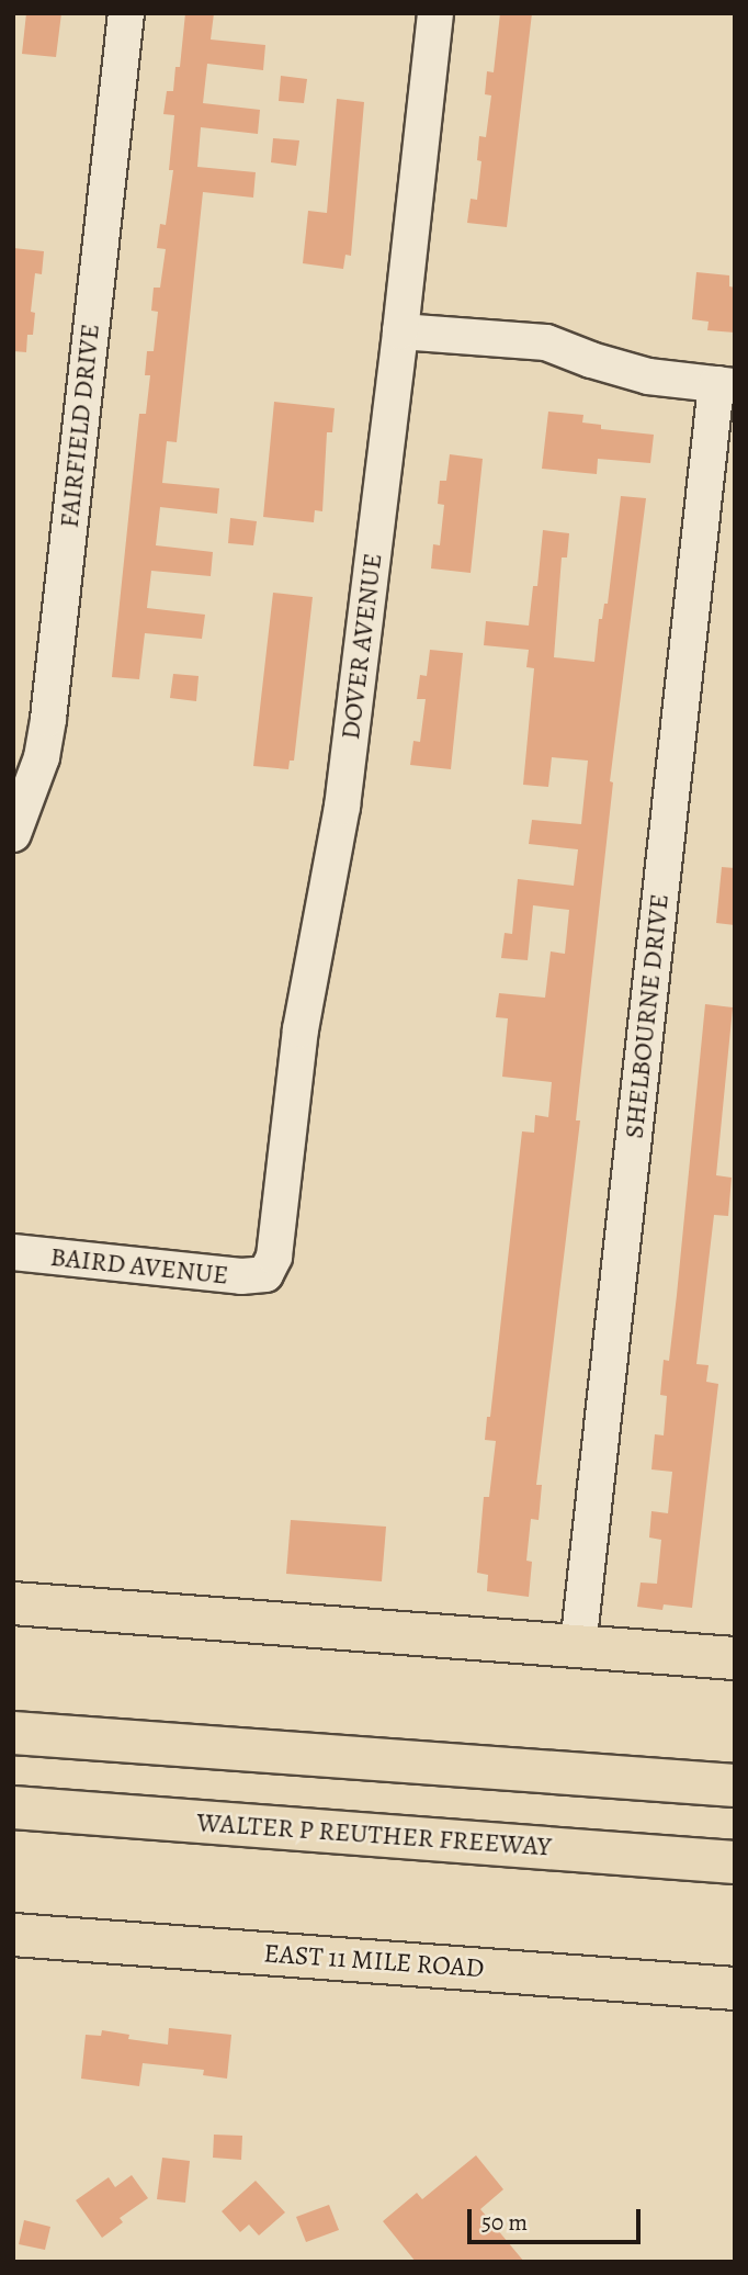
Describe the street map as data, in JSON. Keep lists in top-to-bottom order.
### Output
{
  "streets": {
    "main road": ["WALTER P REUTHER FREEWAY", "EAST 11 MILE ROAD"],
    "street": [
      "FAIRFIELD DRIVE",
      "DOVER AVENUE",
      "SHELBOURNE DRIVE",
      "BAIRD AVENUE"
    ]
  },
  "crossings": [
    ["DOVER AVENUE", "BAIRD AVENUE"]
  ],
  "scale_bar": "50 m"
}
